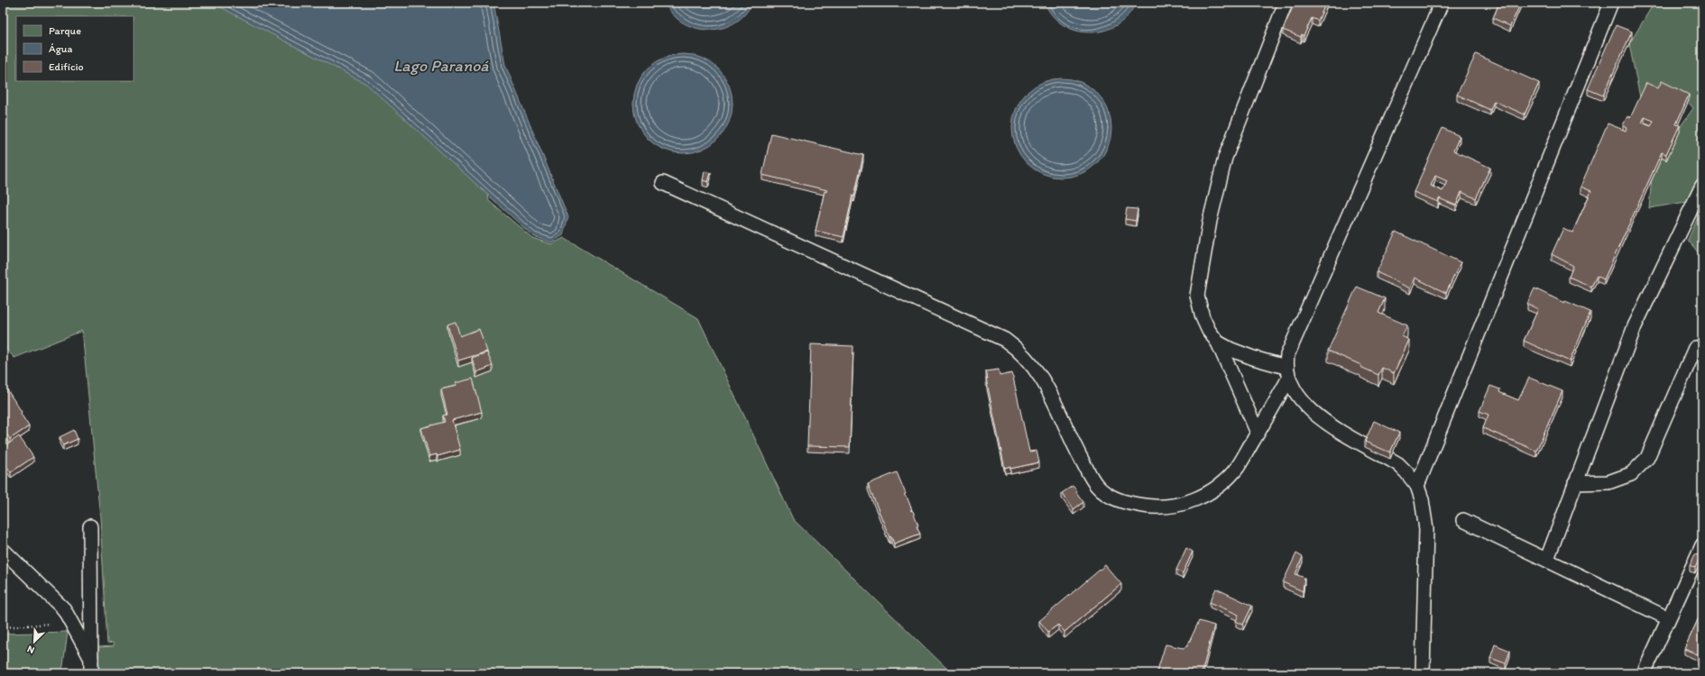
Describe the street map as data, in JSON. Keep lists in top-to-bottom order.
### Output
{
  "water": ["Lago Paranoá"],
  "legend": ["Parque", "Água", "Edifício"],
  "north": "bottom left"
}
